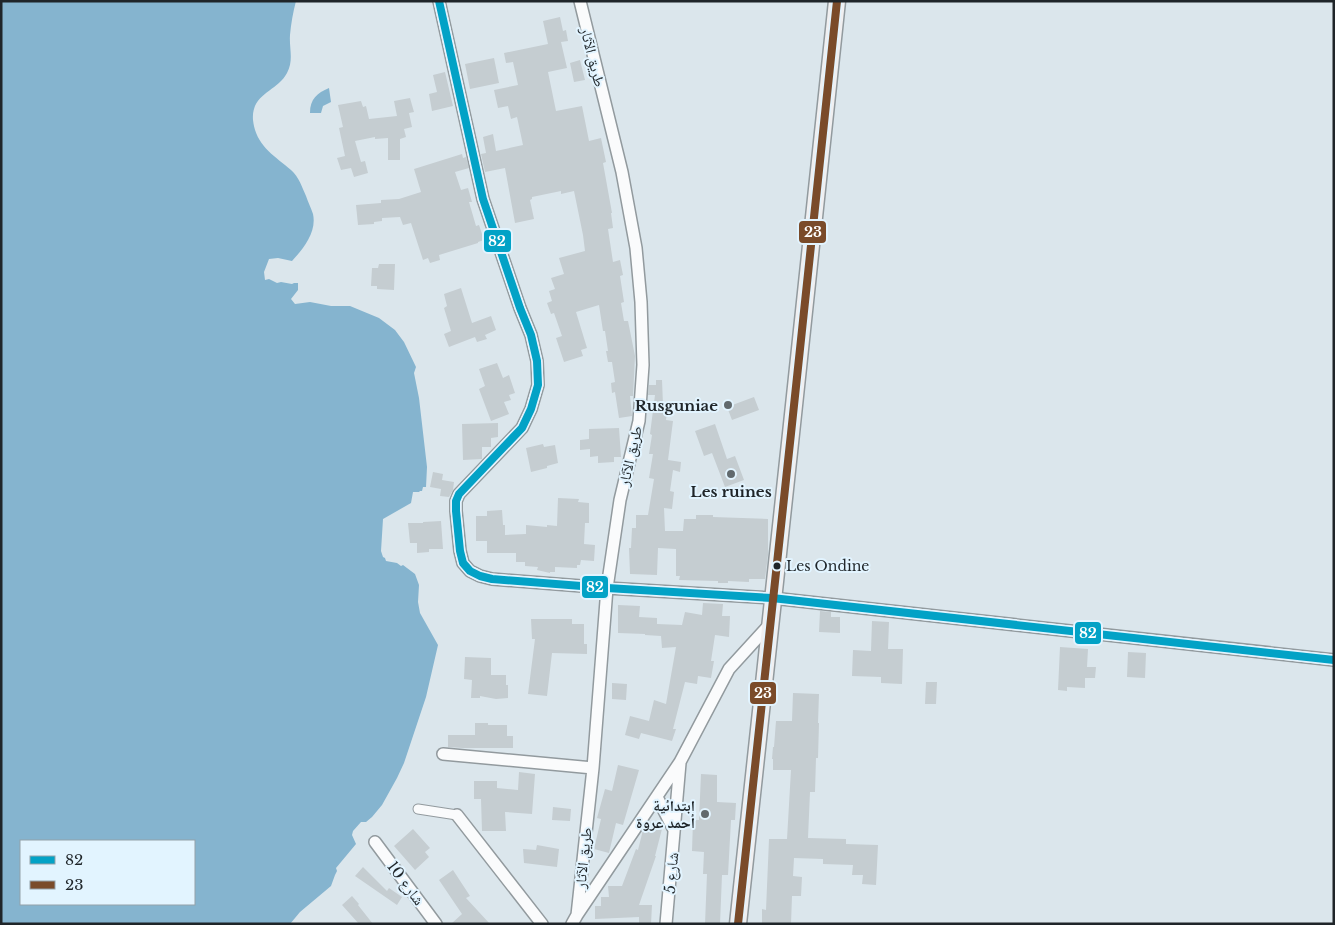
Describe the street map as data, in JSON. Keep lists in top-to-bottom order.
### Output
{
  "streets": {
    "street": ["طريق الآثار", "شارع 5", "شارع 10"]
  },
  "places": [
    "Rusguniae",
    "Les ruines",
    "Les Ondine",
    "إبتدائية أحمد عروة"
  ],
  "lines": ["transit line 82", "transit line 23"],
  "legend": ["82", "23"]
}
